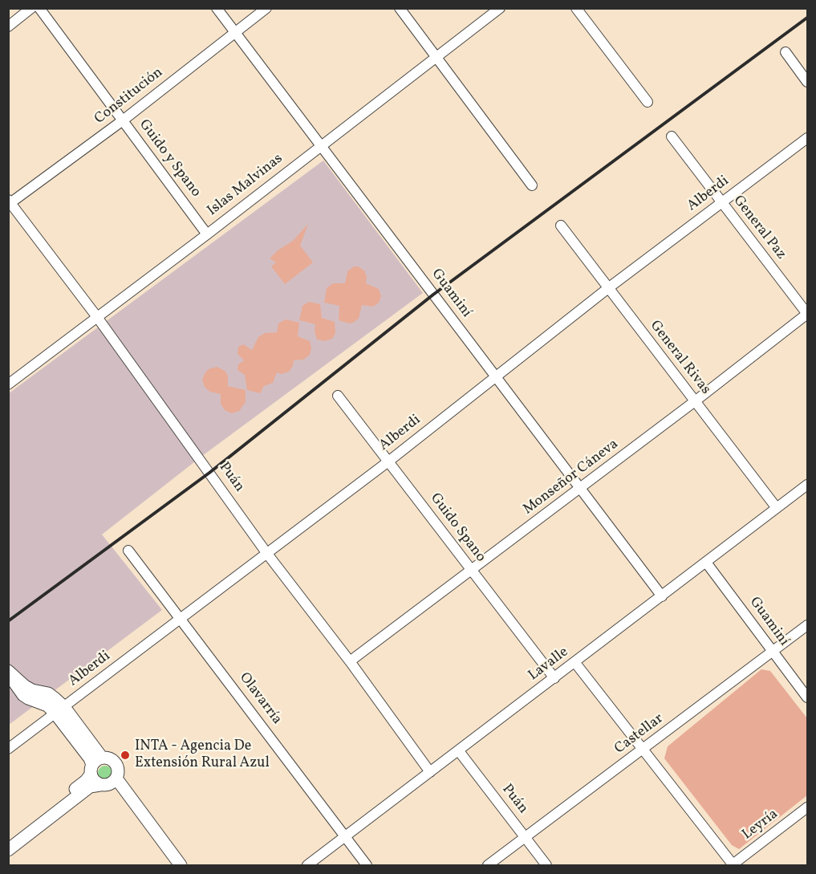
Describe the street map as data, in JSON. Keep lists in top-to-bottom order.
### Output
{
  "streets": {
    "street": [
      "Constitución",
      "Guido y Spano",
      "Islas Malvinas",
      "Alberdi",
      "General Paz",
      "Guaminí",
      "General Rivas",
      "Puán",
      "Monseñor Cáneva",
      "Guido Spano",
      "Lavalle",
      "Olavarría",
      "Castellar",
      "Leyría"
    ]
  },
  "crossings": [
    ["Constitución", "Guido y Spano"],
    ["Constitución", "Guaminí"],
    ["Constitución", "Puán"],
    ["Guido y Spano", "Islas Malvinas"],
    ["Islas Malvinas", "Guaminí"],
    ["Islas Malvinas", "Puán"],
    ["Alberdi", "General Paz"],
    ["Alberdi", "Guaminí"],
    ["Alberdi", "General Rivas"],
    ["Alberdi", "Puán"],
    ["Alberdi", "Guido Spano"],
    ["Alberdi", "Olavarría"],
    ["General Paz", "Monseñor Cáneva"],
    ["Guaminí", "Monseñor Cáneva"],
    ["Guaminí", "Lavalle"],
    ["Guaminí", "Castellar"],
    ["General Rivas", "Monseñor Cáneva"],
    ["General Rivas", "Lavalle"],
    ["Puán", "Monseñor Cáneva"],
    ["Puán", "Lavalle"],
    ["Puán", "Castellar"],
    ["Monseñor Cáneva", "Guido Spano"],
    ["Guido Spano", "Lavalle"],
    ["Lavalle", "Olavarría"]
  ],
  "places": ["INTA - Agencia De Extensión Rural Azul"]
}
